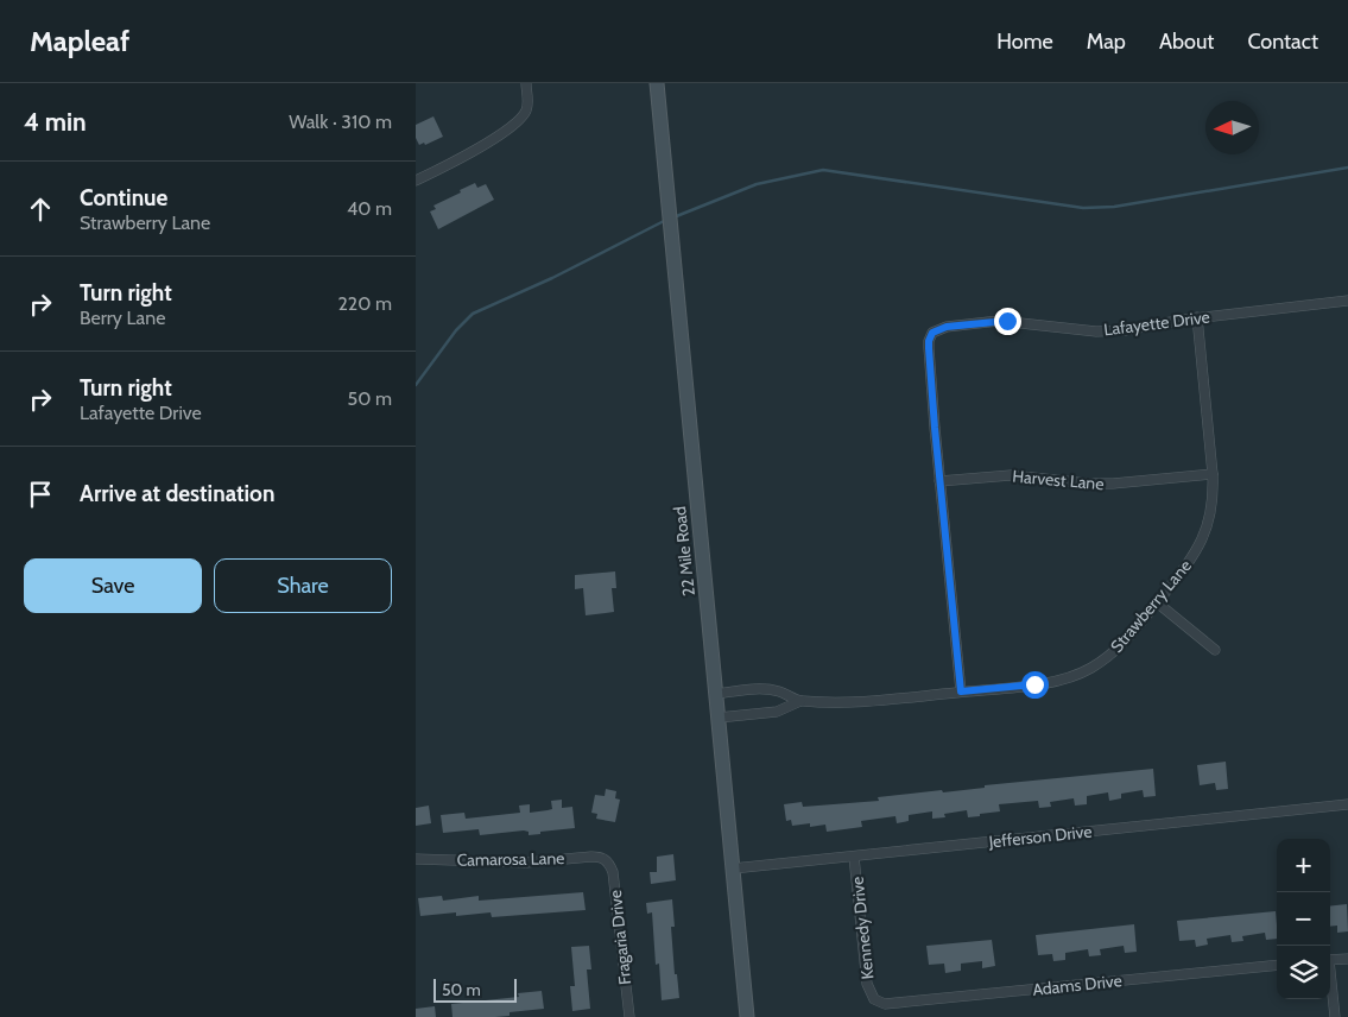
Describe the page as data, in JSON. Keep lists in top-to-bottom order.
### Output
{
  "streets": {
    "street": [
      "Lafayette Drive",
      "Harvest Lane",
      "22 Mile Road",
      "Strawberry Lane",
      "Jefferson Drive",
      "Camarosa Lane",
      "Kennedy Drive",
      "Fragaria Drive",
      "Adams Drive"
    ]
  },
  "crossings": [
    ["Lafayette Drive", "Harvest Lane"],
    ["Lafayette Drive", "Strawberry Lane"],
    ["Harvest Lane", "Strawberry Lane"],
    ["22 Mile Road", "Strawberry Lane"],
    ["22 Mile Road", "Jefferson Drive"],
    ["Jefferson Drive", "Kennedy Drive"],
    ["Camarosa Lane", "Fragaria Drive"],
    ["Kennedy Drive", "Adams Drive"]
  ],
  "scale_bar": "50 m",
  "north": "left",
  "page": {
    "header": "Mapleaf",
    "nav": [
      "Home",
      "Map",
      "About",
      "Contact"
    ],
    "heading": ["4 min", "Walk · 310 m"],
    "list": [
      ["Continue", "Strawberry Lane", "40 m"],
      ["Turn right", "Berry Lane", "220 m"],
      ["Turn right", "Lafayette Drive", "50 m"],
      "Arrive at destination"
    ],
    "buttons": ["Save", "Share"],
    "map_buttons": ["+", "−"],
    "scale": "50 m"
  }
}
